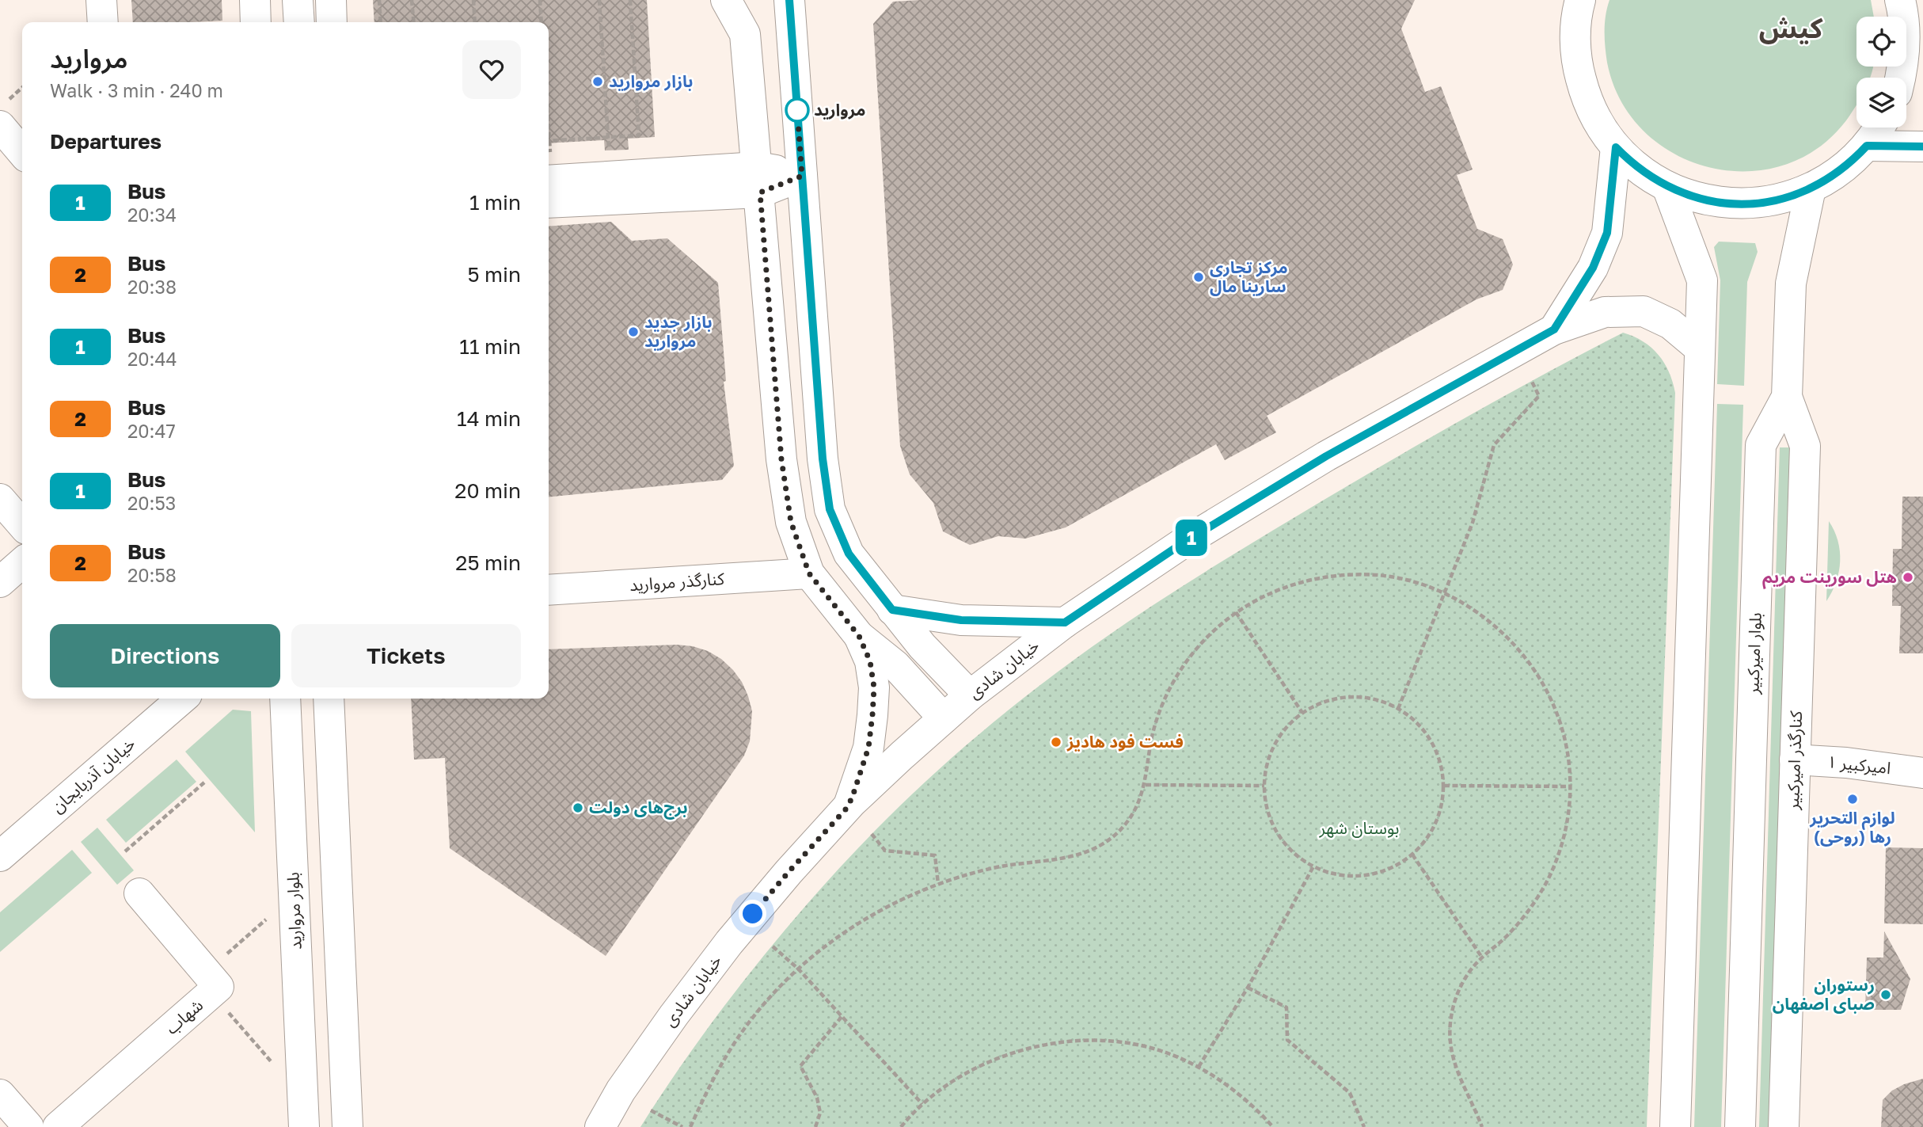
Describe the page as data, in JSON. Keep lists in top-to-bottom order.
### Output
{
  "streets": {
    "street": [
      "کنارگذر مروارید",
      "بلوار امیرکبیر",
      "خیابان شادی",
      "کنارگذر امیرکبیر",
      "امیرکبیر ۱",
      "خیابان آذربایجان",
      "بلوار مروارید",
      "شهاب"
    ]
  },
  "crossings": [
    ["بلوار امیرکبیر", "کنارگذر امیرکبیر"],
    ["کنارگذر امیرکبیر", "امیرکبیر ۱"]
  ],
  "districts": ["كيش"],
  "parks": ["بوستان شهر"],
  "places": [
    "بازار مروارید",
    "مروارید",
    "مرکز تجاری سارینا مال",
    "بازار جدید مروارید",
    "هتل سورینت مريم",
    "فست فود هادیز",
    "لوازم التحریر رها (روحی)",
    "برج‌های دولت",
    "رستوران صبای اصفهان"
  ],
  "lines": ["bus line 1"],
  "page": {
    "on_map": "1",
    "heading": [
      ["مروارید", "Walk · 3 min · 240 m"],
      "Departures"
    ],
    "list": [
      {
        "mark": "1",
        "name": "Bus",
        "note": "20:34",
        "value": "1 min"
      },
      {
        "mark": "2",
        "name": "Bus",
        "note": "20:38",
        "value": "5 min"
      },
      {
        "mark": "1",
        "name": "Bus",
        "note": "20:44",
        "value": "11 min"
      },
      {
        "mark": "2",
        "name": "Bus",
        "note": "20:47",
        "value": "14 min"
      },
      {
        "mark": "1",
        "name": "Bus",
        "note": "20:53",
        "value": "20 min"
      },
      {
        "mark": "2",
        "name": "Bus",
        "note": "20:58",
        "value": "25 min"
      }
    ],
    "buttons": ["Directions", "Tickets"]
  }
}
